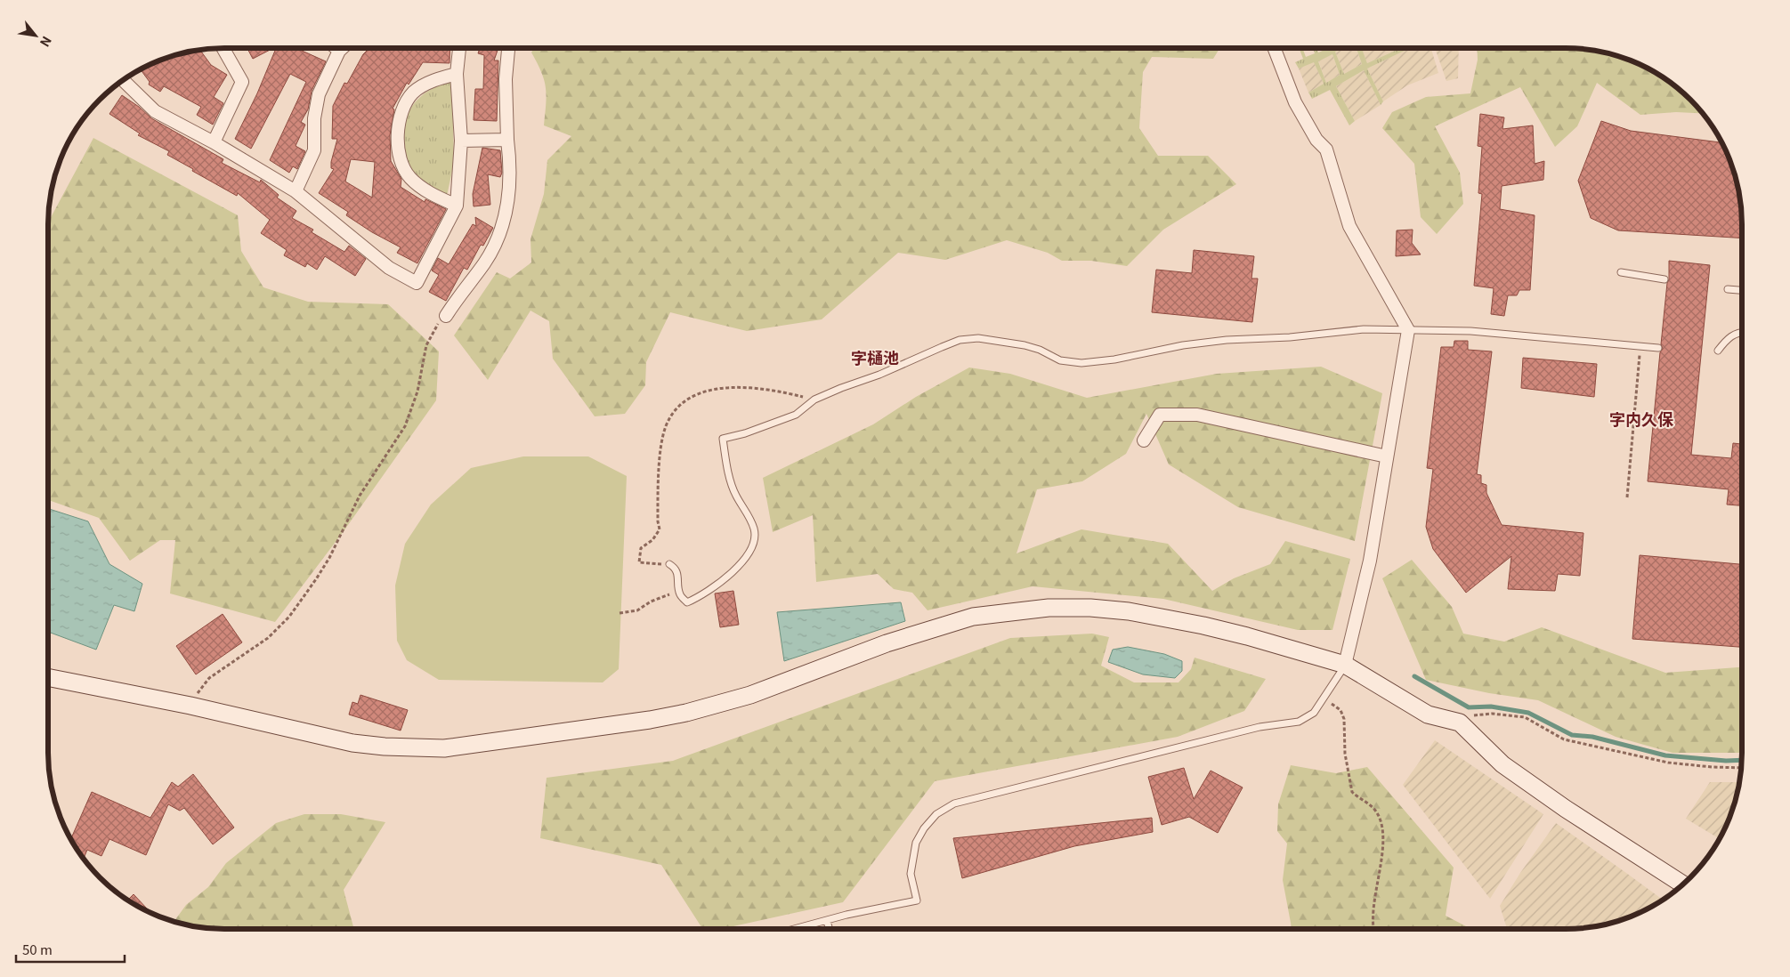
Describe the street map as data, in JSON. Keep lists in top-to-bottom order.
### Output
{
  "districts": ["字樋池", "字内久保"],
  "scale_bar": "50 m",
  "north": "bottom right"
}
